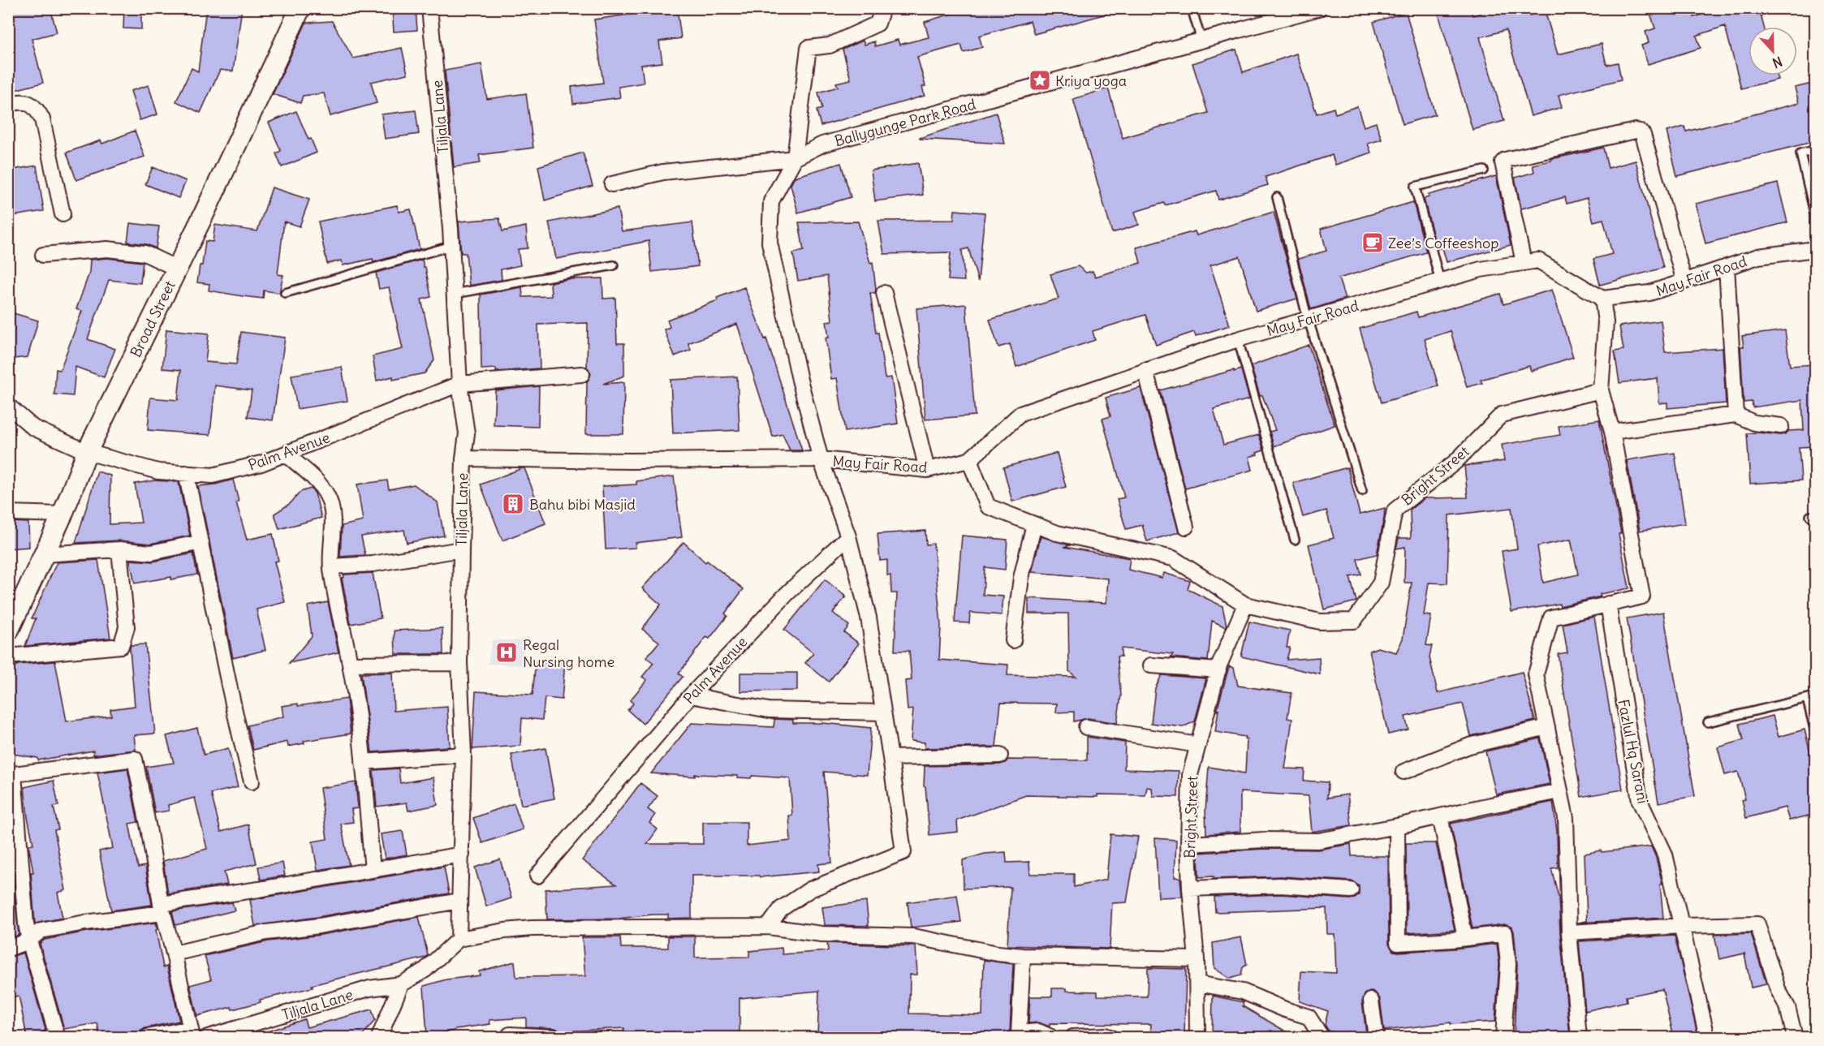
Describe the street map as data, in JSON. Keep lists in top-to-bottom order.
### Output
{
  "streets": {
    "street": [
      "Tiljala Lane",
      "Ballygunge Park Road",
      "May Fair Road",
      "Broad Street",
      "Palm Avenue",
      "Bright Street",
      "Fazlul Hq Sarani"
    ]
  },
  "crossings": [
    ["Tiljala Lane", "May Fair Road"],
    ["Tiljala Lane", "Palm Avenue"],
    ["May Fair Road", "Bright Street"],
    ["Broad Street", "Palm Avenue"]
  ],
  "places": {
    "place": ["Kriya yoga"],
    "cafe": ["Zee’s Coffeeshop"],
    "building": ["Bahu bibi Masjid"],
    "hospital": ["Regal Nursing home"]
  },
  "north": "bottom"
}
